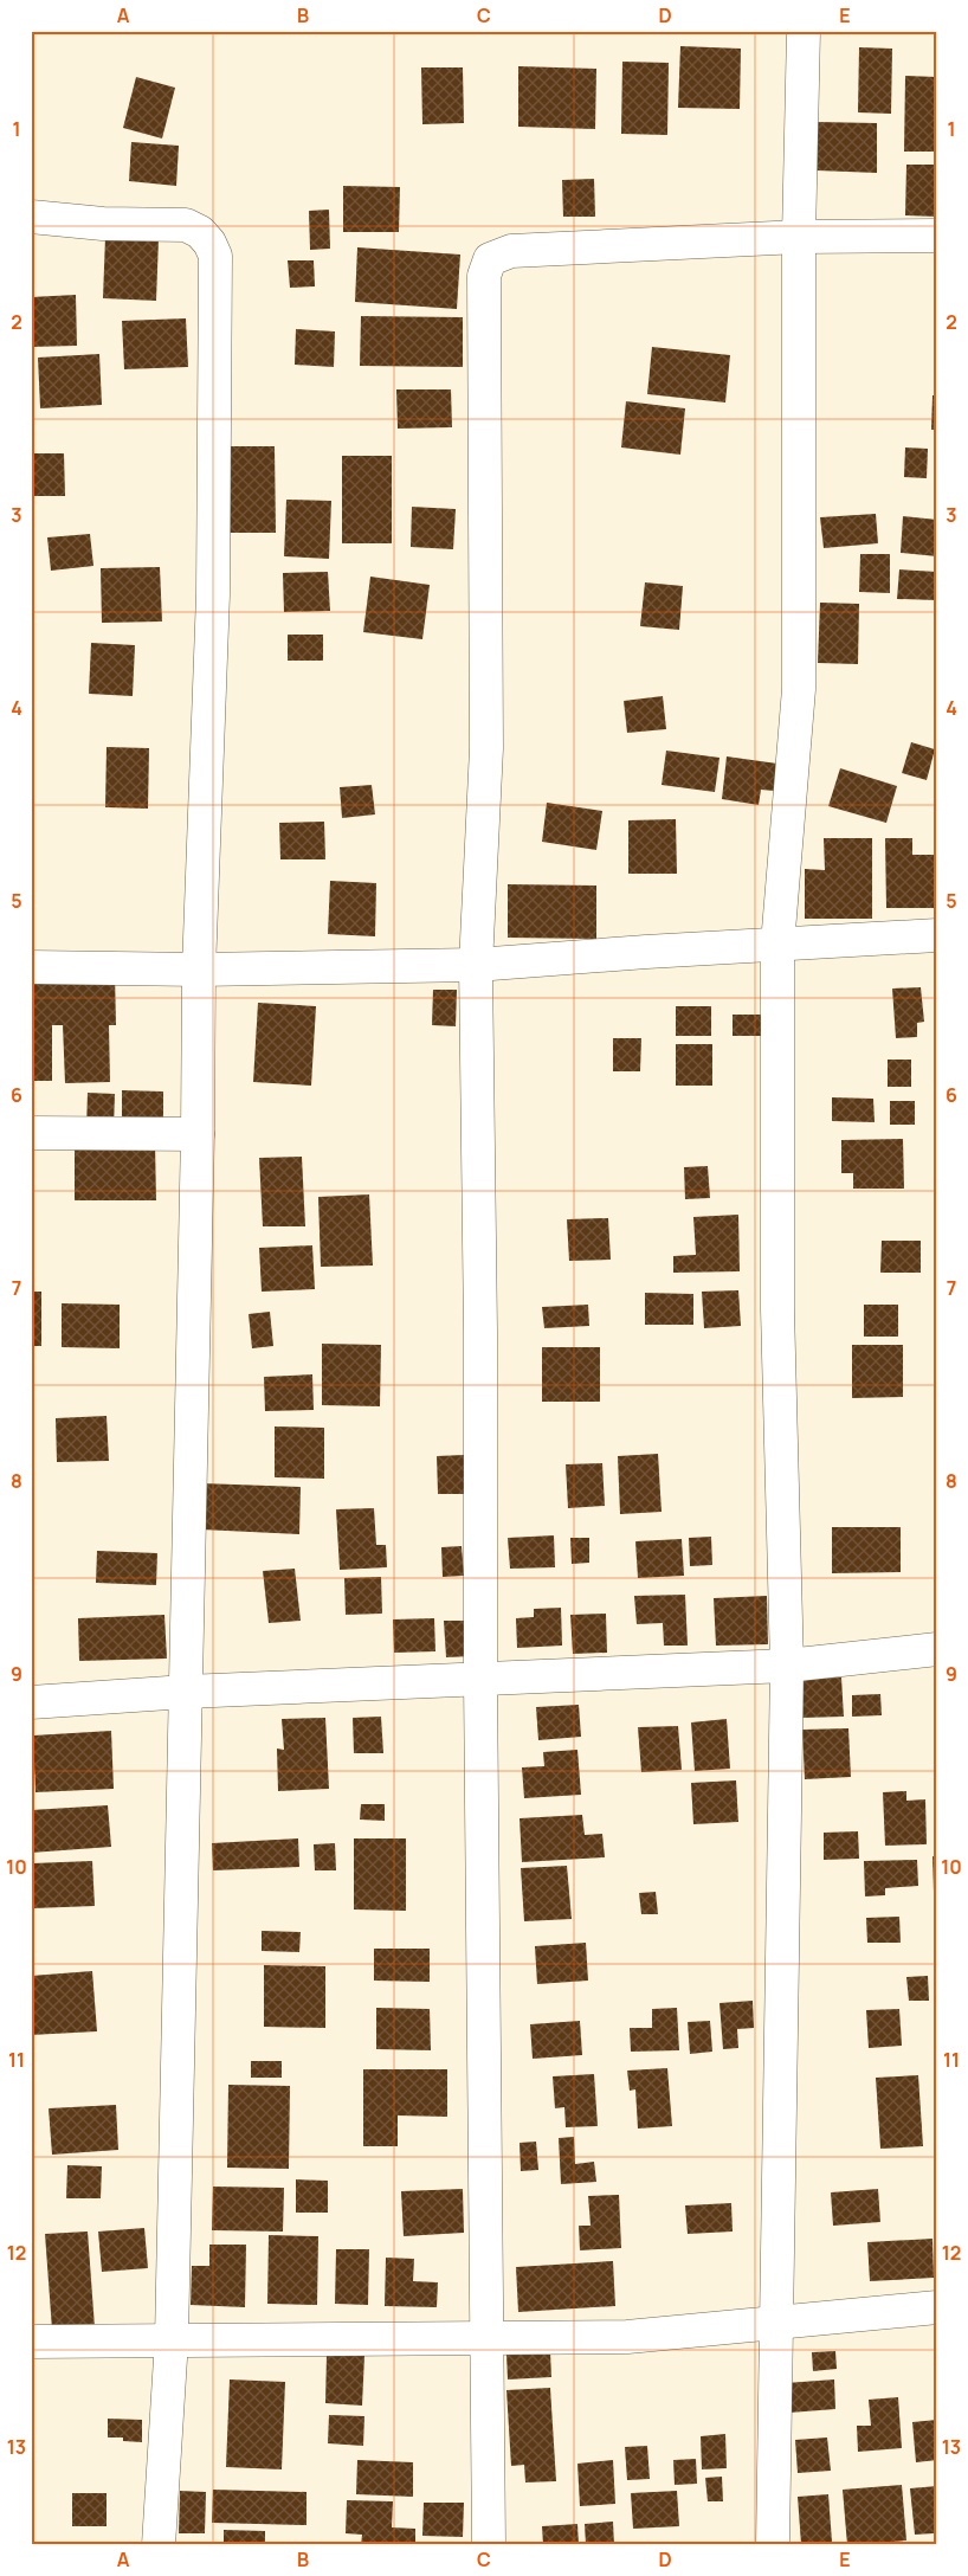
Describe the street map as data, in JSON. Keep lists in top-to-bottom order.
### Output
{
  "grid": {
    "columns": [
      "A",
      "B",
      "C",
      "D",
      "E"
    ],
    "rows": [
      "1",
      "2",
      "3",
      "4",
      "5",
      "6",
      "7",
      "8",
      "9",
      "10",
      "11",
      "12",
      "13"
    ]
  }
}
